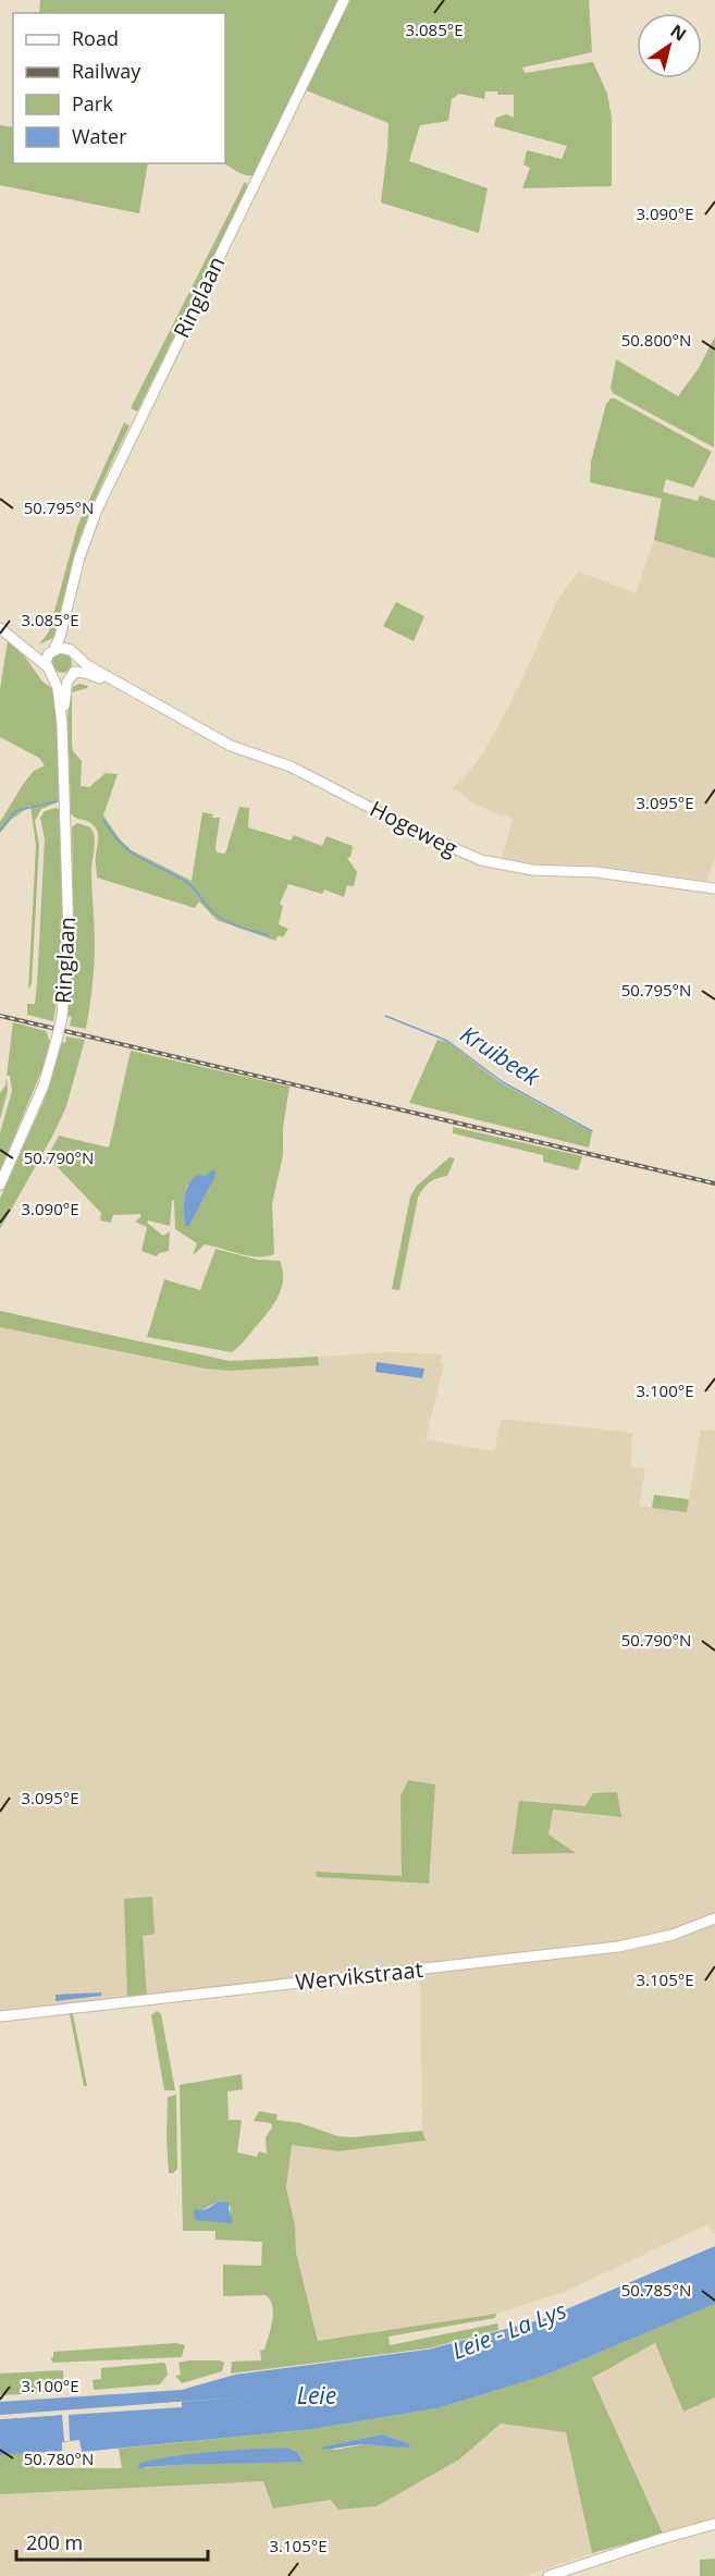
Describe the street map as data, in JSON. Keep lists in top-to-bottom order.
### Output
{
  "streets": {
    "main road": ["Ringlaan", "Hogeweg", "Wervikstraat"]
  },
  "crossings": [
    ["Ringlaan", "Hogeweg"]
  ],
  "water": ["Kruibeek", "Leie - La Lys", "Leie"],
  "legend": [
    "Road",
    "Railway",
    "Park",
    "Water"
  ],
  "scale_bar": "200 m",
  "north": "top right",
  "coordinates": [
    "3.085°E",
    "3.090°E",
    "50.800°N",
    "50.795°N",
    "3.095°E",
    "50.790°N",
    "3.100°E",
    "3.105°E",
    "50.785°N",
    "50.780°N"
  ]
}
